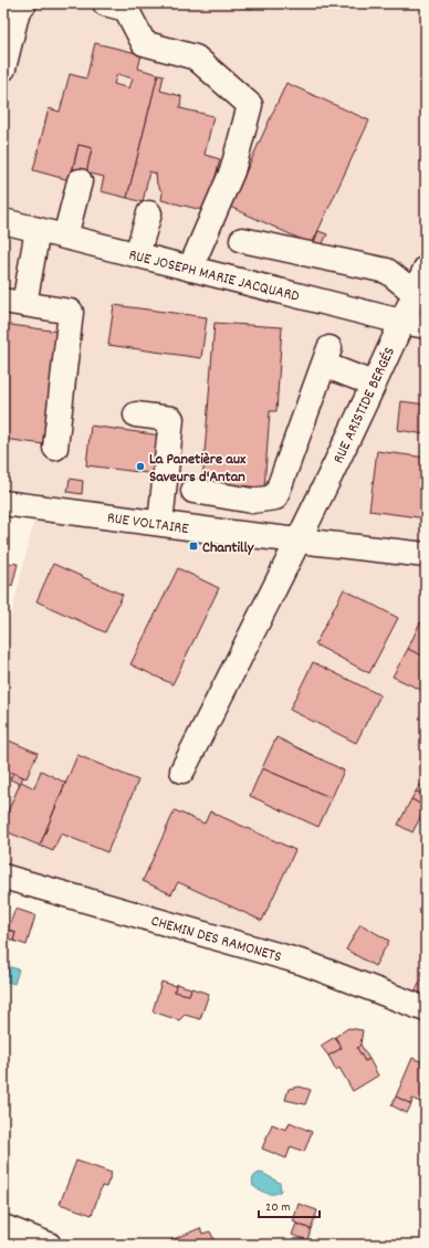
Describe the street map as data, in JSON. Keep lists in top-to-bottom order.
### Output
{
  "streets": {
    "street": [
      "RUE JOSEPH MARIE JACQUARD",
      "RUE ARISTIDE BERGÉS",
      "RUE VOLTAIRE",
      "CHEMIN DES RAMONETS"
    ]
  },
  "crossings": [
    ["RUE JOSEPH MARIE JACQUARD", "RUE ARISTIDE BERGÉS"],
    ["RUE ARISTIDE BERGÉS", "RUE VOLTAIRE"]
  ],
  "places": {
    "other": ["La Panetière aux Saveurs d'Antan"],
    "transit": ["Chantilly"]
  },
  "scale_bar": "20 m"
}
